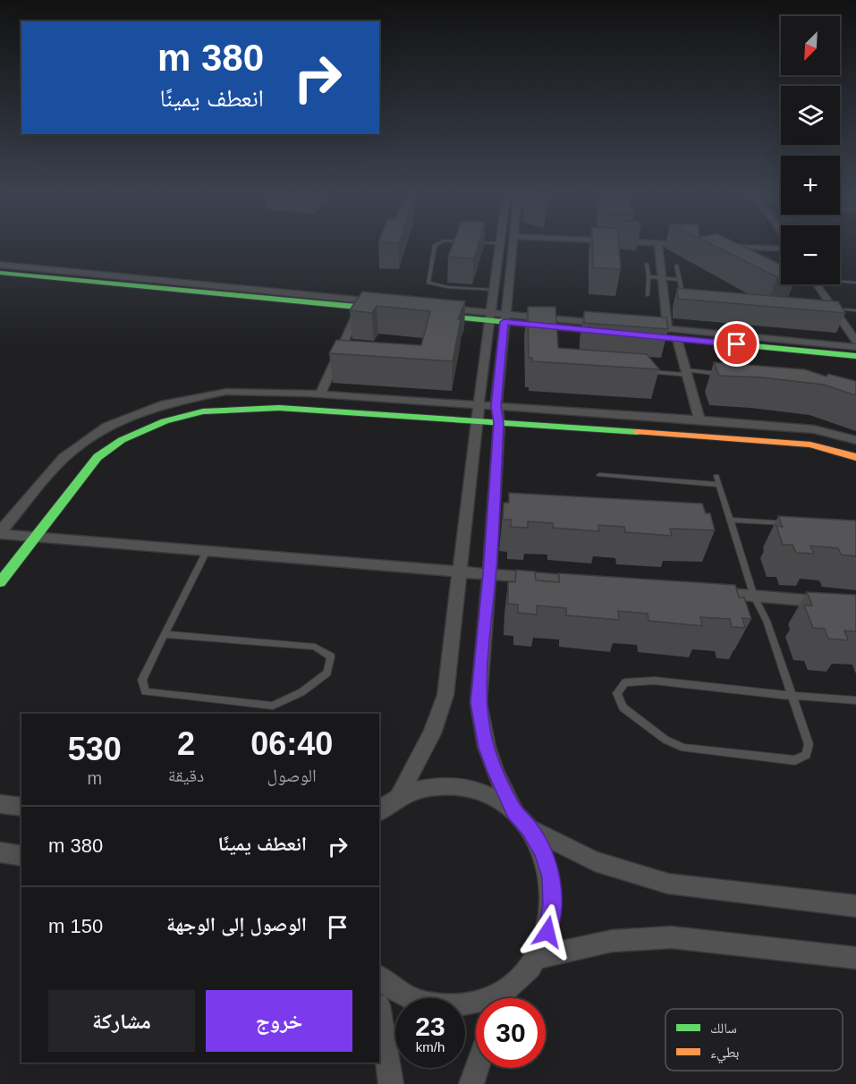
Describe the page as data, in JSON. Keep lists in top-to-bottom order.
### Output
{
  "legend": ["سالك", "بطيء"],
  "north": "bottom left",
  "page": {
    "map_buttons": ["+", "−"],
    "turn": ["380 m", "انعطف يمينًا"],
    "eta": [
      "06:40",
      "الوصول",
      "2",
      "دقيقة",
      "530",
      "m"
    ],
    "list": [
      {
        "name": "انعطف يمينًا",
        "value": "380 m"
      },
      {
        "name": "الوصول إلى الوجهة",
        "value": "150 m"
      }
    ],
    "buttons": ["خروج", "مشاركة"],
    "speed": "23 km/h",
    "limit": "30"
  }
}
